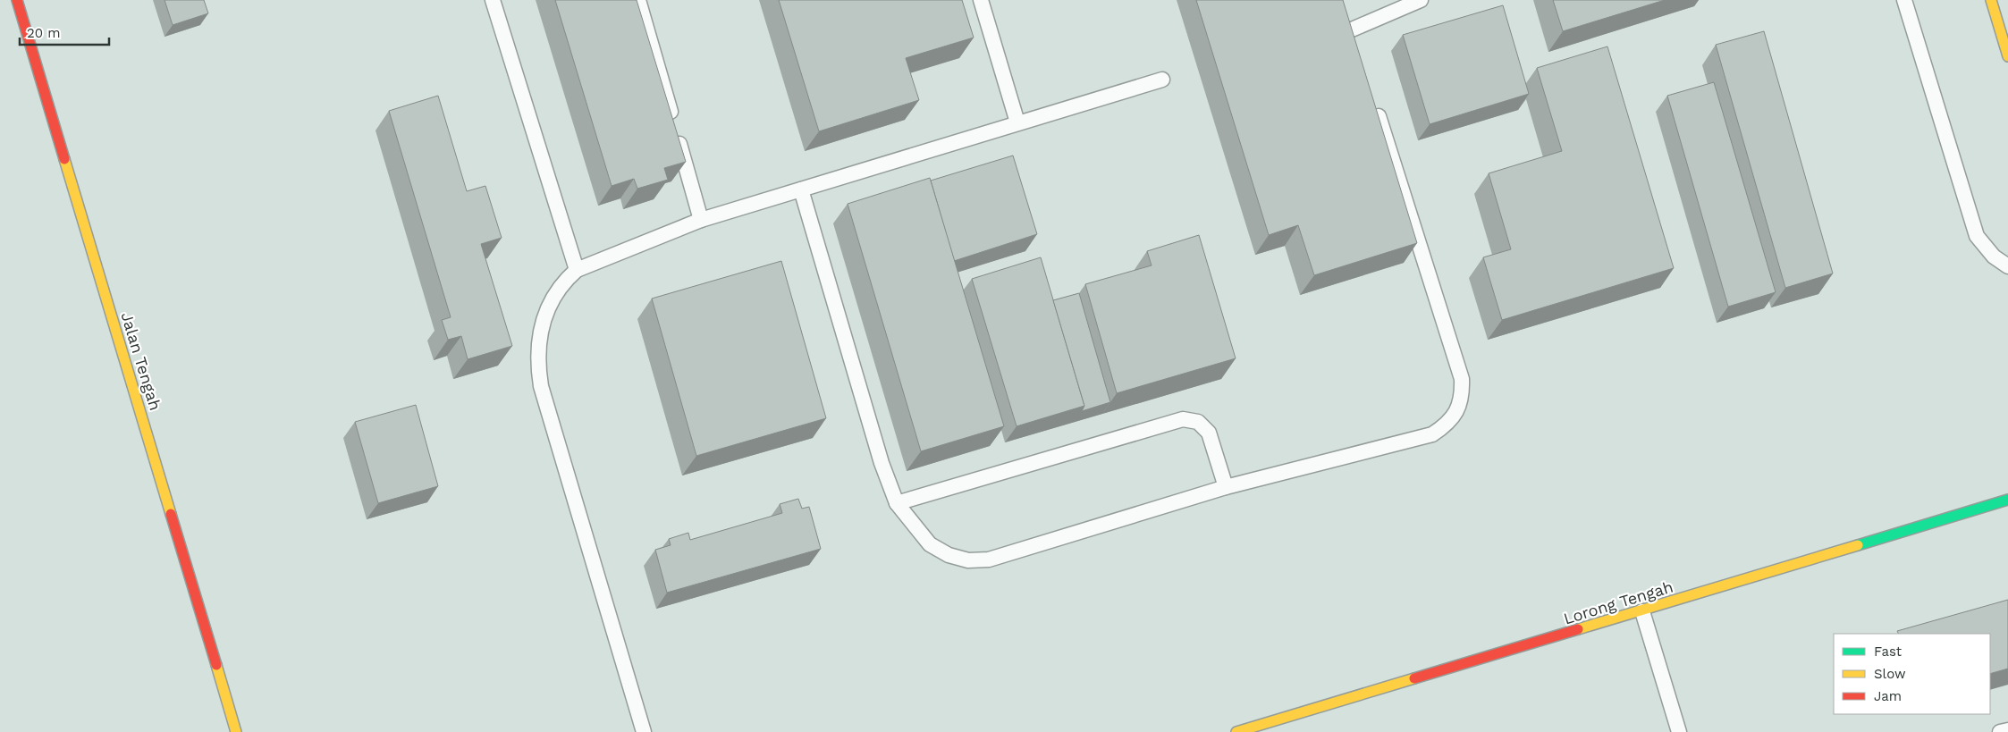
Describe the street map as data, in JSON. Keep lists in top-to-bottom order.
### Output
{
  "streets": {
    "street": ["Jalan Tengah", "Lorong Tengah"]
  },
  "legend": ["Fast", "Slow", "Jam"],
  "scale_bar": "20 m"
}
